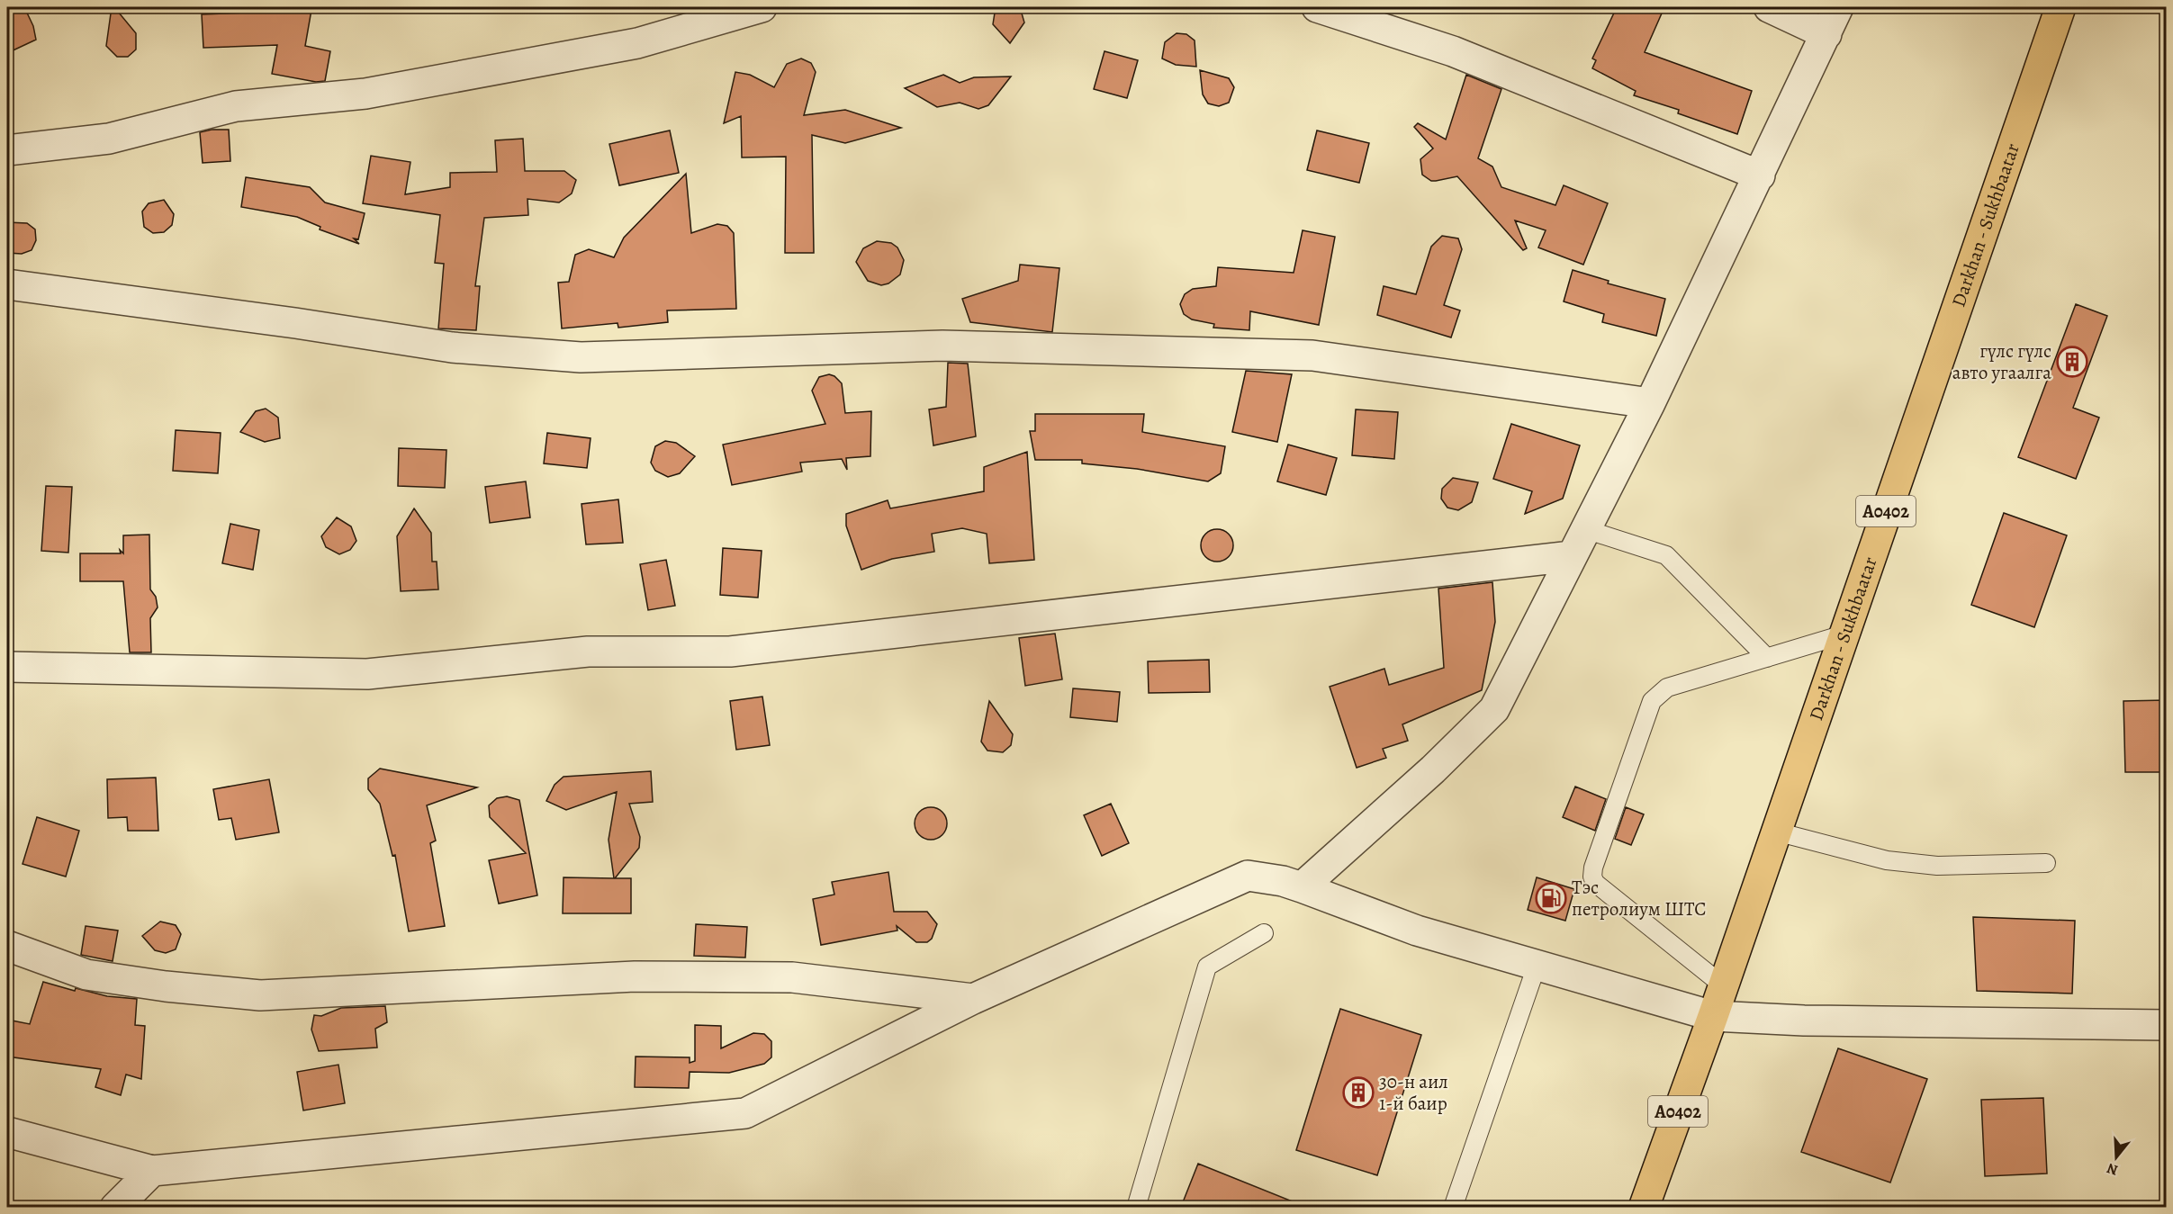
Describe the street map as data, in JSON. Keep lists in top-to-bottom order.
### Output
{
  "streets": {
    "highway": ["Darkhan - Sukhbaatar", "A0402"]
  },
  "places": {
    "building": ["гүлс гүлс авто угаалга", "30-н аил 1-й баир"],
    "fuel station": ["Тэс петролиум ШТС"]
  },
  "north": "bottom"
}
